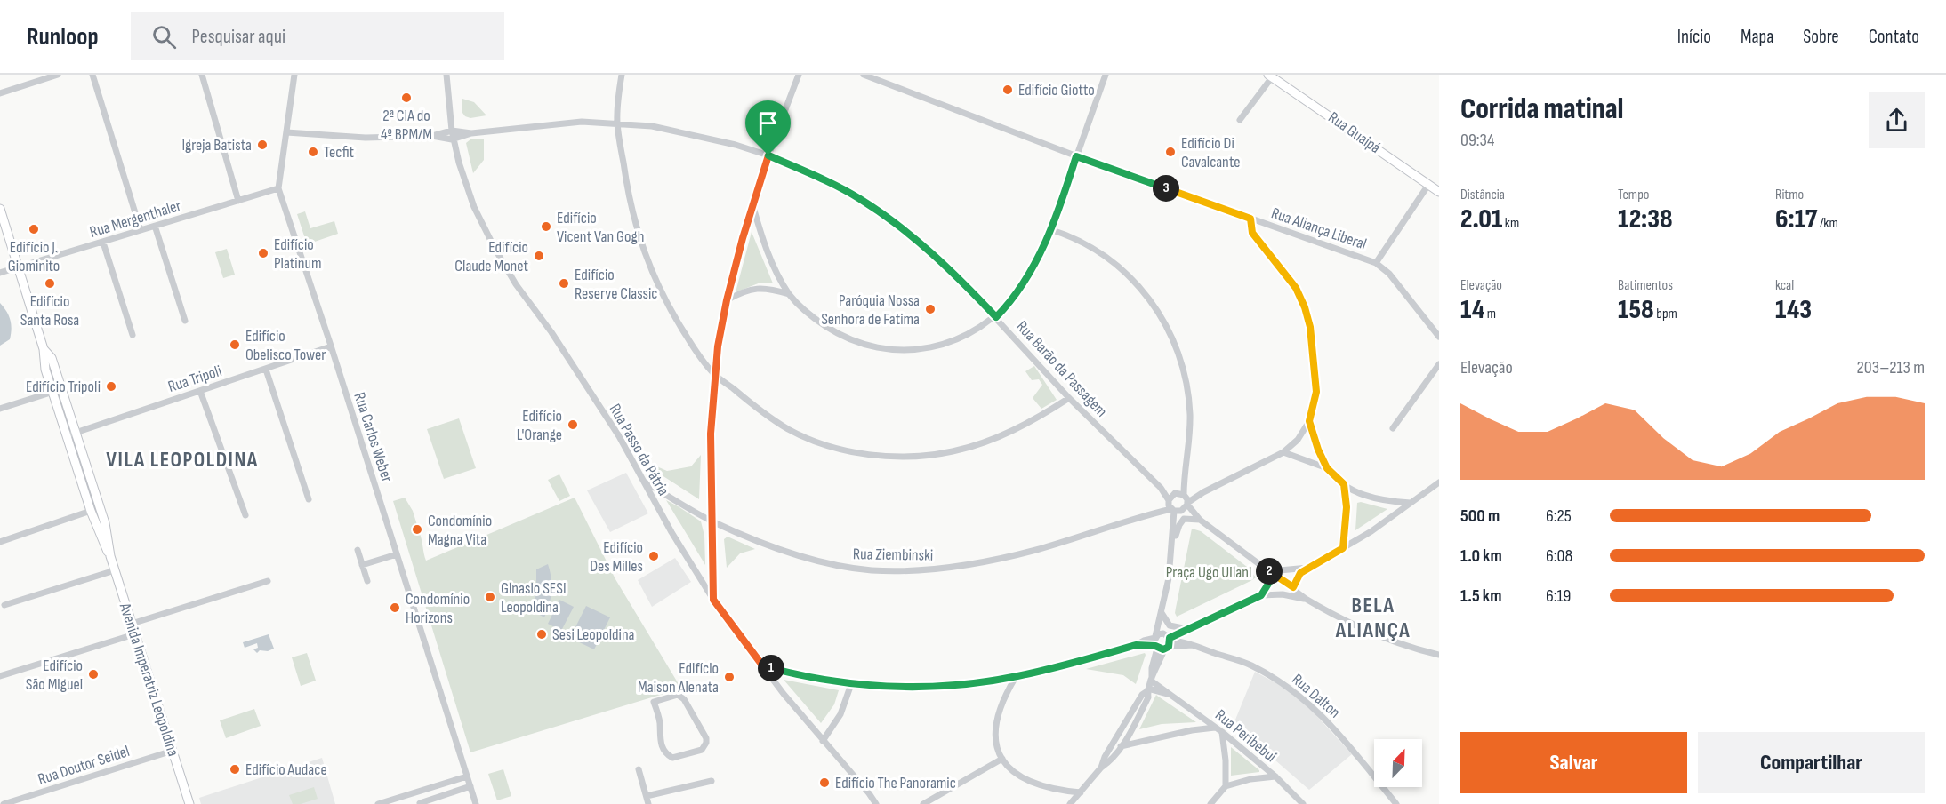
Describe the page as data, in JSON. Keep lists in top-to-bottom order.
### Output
{
  "streets": {
    "main road": ["Rua Guaipá", "Avenida Imperatriz Leopoldina"],
    "street": [
      "Rua Mergenthaler",
      "Rua Aliança Liberal",
      "Rua Barão da Passagem",
      "Rua Tripoli",
      "Rua Carlos Weber",
      "Rua Passo da Pátria",
      "Rua Ziembinski",
      "Rua Dalton",
      "Rua Peribebui",
      "Rua Doutor Seidel"
    ]
  },
  "crossings": [
    ["Rua Mergenthaler", "Rua Carlos Weber"],
    ["Rua Mergenthaler", "Avenida Imperatriz Leopoldina"],
    ["Rua Barão da Passagem", "Rua Carlos Weber"],
    ["Rua Barão da Passagem", "Rua Passo da Pátria"],
    ["Rua Barão da Passagem", "Rua Ziembinski"],
    ["Rua Tripoli", "Rua Carlos Weber"],
    ["Rua Tripoli", "Avenida Imperatriz Leopoldina"],
    ["Rua Passo da Pátria", "Rua Ziembinski"],
    ["Avenida Imperatriz Leopoldina", "Rua Doutor Seidel"]
  ],
  "districts": ["VILA LEOPOLDINA", "BELA ALIANÇA"],
  "parks": ["Praça Ugo Uliani"],
  "places": [
    "Edifício Giotto",
    "2ª CIA do 4º BPM/M",
    "Igreja Batista",
    "Tecfit",
    "Edifício Di Cavalcante",
    "Edifício Vicent Van Gogh",
    "Edifício J. Giominito",
    "Edifício Platinum",
    "Edifício Claude Monet",
    "Edifício Santa Rosa",
    "Edifício Reserve Classic",
    "Paróquia Nossa Senhora de Fatima",
    "Edifício Obelisco Tower",
    "Edifício Tripoli",
    "Edifício L'Orange",
    "Condomínio Magna Vita",
    "Edifício Des Milles",
    "Ginasio SESI Leopoldina",
    "Condomínio Horizons",
    "Sesi Leopoldina",
    "Edifício São Miguel",
    "Edifício Maison Alenata",
    "Edifício Audace",
    "Edifício The Panoramic"
  ],
  "north": "top right",
  "page": {
    "header": "Runloop",
    "search": "Pesquisar aqui",
    "nav": [
      "Início",
      "Mapa",
      "Sobre",
      "Contato"
    ],
    "heading": ["Corrida matinal", "09:34"],
    "stats": [
      ["Distância", "2.01 km"],
      ["Tempo", "12:38"],
      ["Ritmo", "6:17 /km"],
      ["Elevação", "14 m"],
      ["Batimentos", "158 bpm"],
      ["kcal", "143"]
    ],
    "pins": ["3", "2", "1"],
    "chart": ["Elevação", "203–213 m"],
    "list": [
      {
        "name": "500 m",
        "note": "6:25"
      },
      {
        "name": "1.0 km",
        "note": "6:08"
      },
      {
        "name": "1.5 km",
        "note": "6:19"
      }
    ],
    "buttons": ["Salvar", "Compartilhar"]
  }
}
